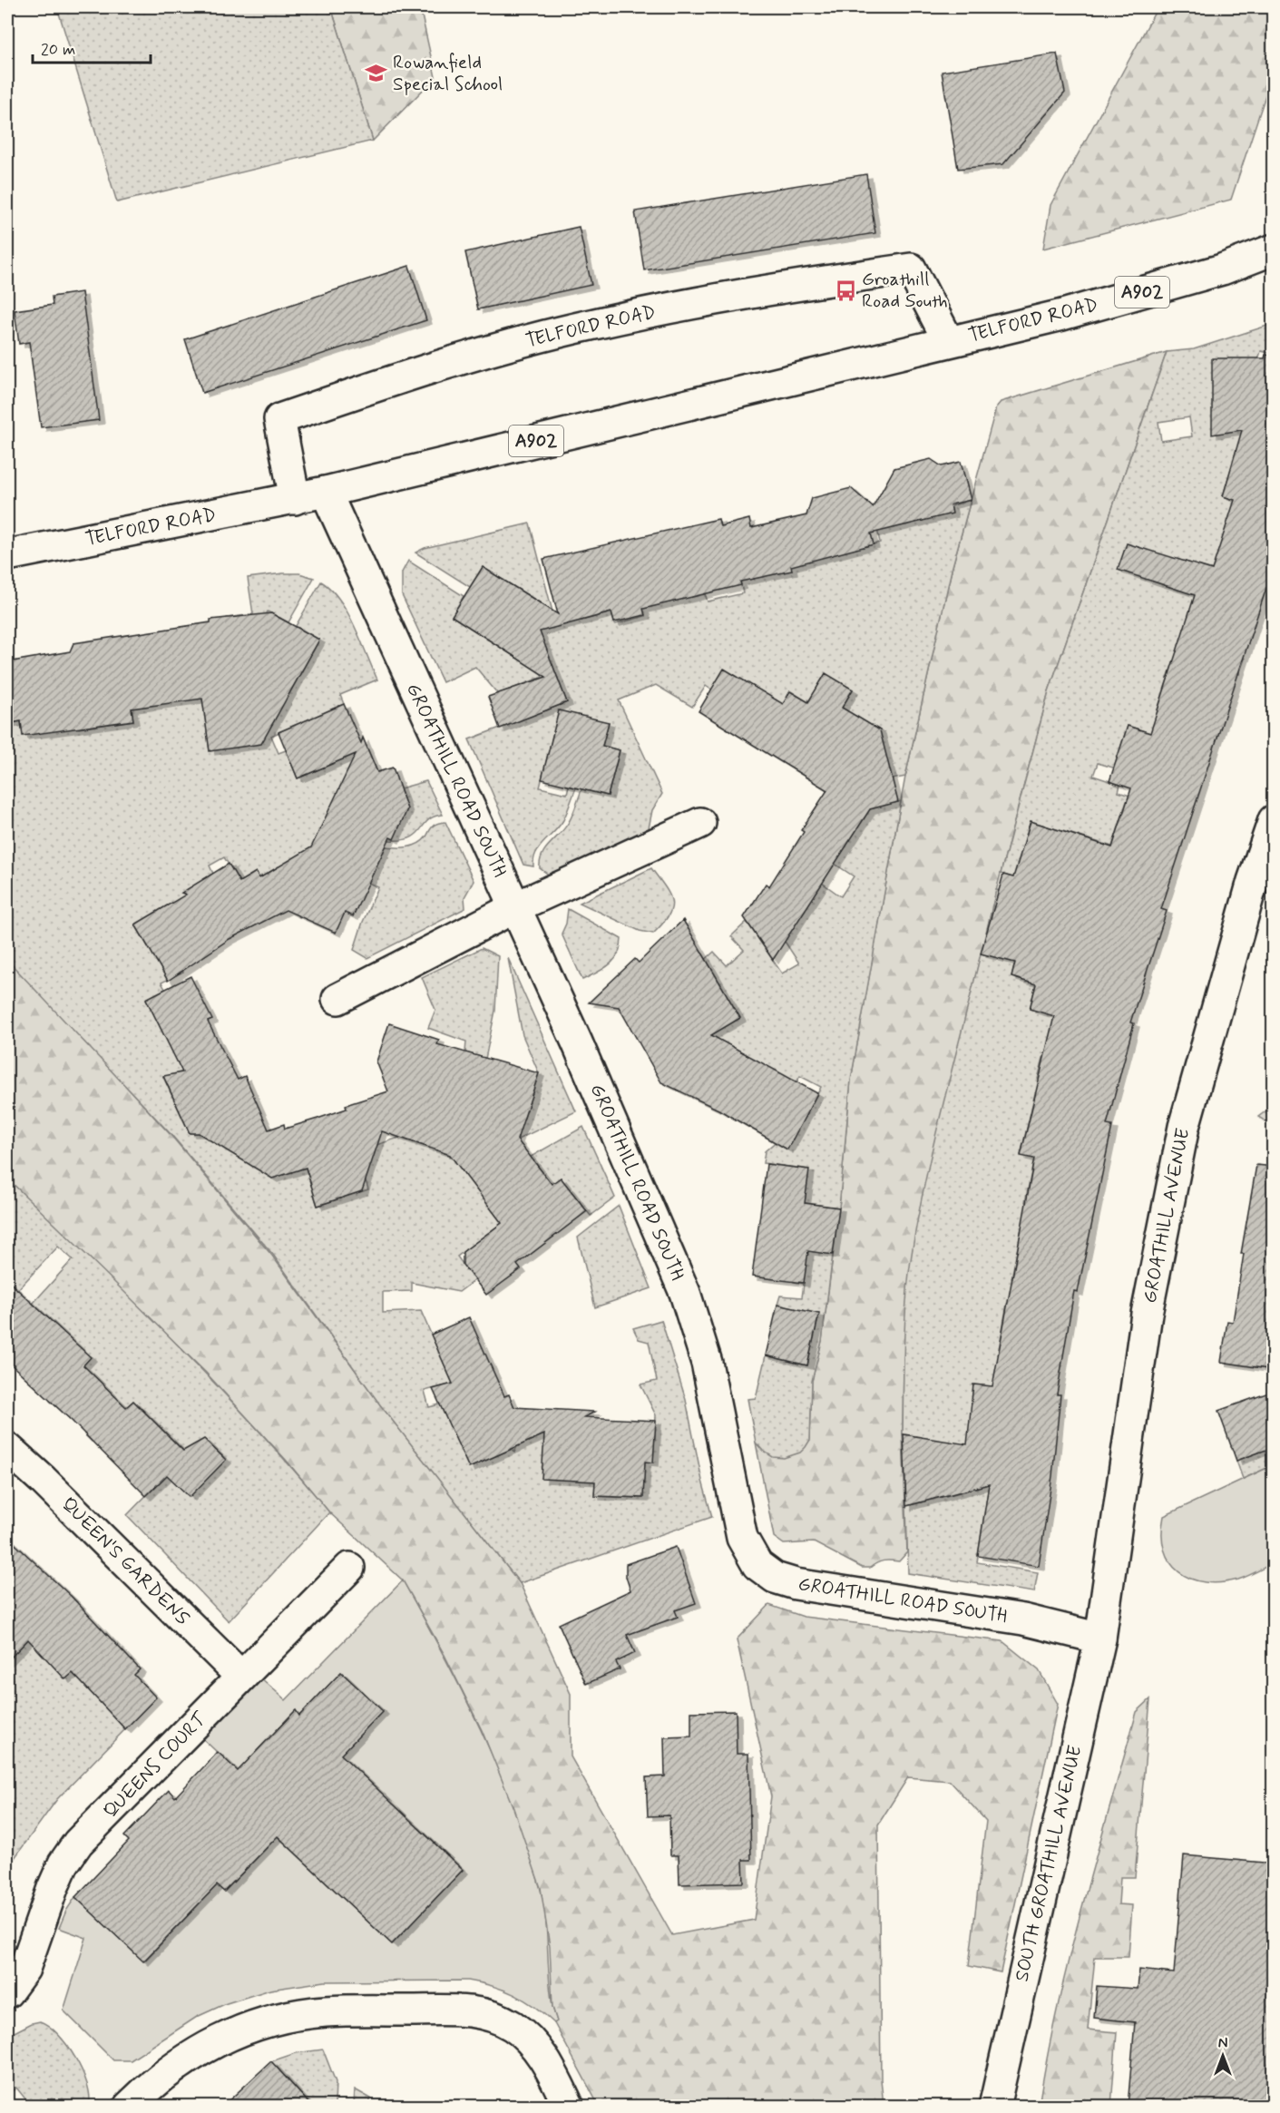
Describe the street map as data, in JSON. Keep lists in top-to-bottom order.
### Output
{
  "streets": {
    "street": [
      "A902",
      "TELFORD ROAD",
      "GROATHILL ROAD SOUTH",
      "GROATHILL AVENUE",
      "QUEEN'S GARDENS",
      "QUEENS COURT",
      "SOUTH GROATHILL AVENUE"
    ]
  },
  "crossings": [
    ["TELFORD ROAD", "GROATHILL ROAD SOUTH"],
    ["GROATHILL ROAD SOUTH", "GROATHILL AVENUE"],
    ["GROATHILL ROAD SOUTH", "SOUTH GROATHILL AVENUE"],
    ["GROATHILL AVENUE", "SOUTH GROATHILL AVENUE"],
    ["QUEEN'S GARDENS", "QUEENS COURT"]
  ],
  "places": {
    "school or university": ["Rowanfield Special School"],
    "bus stop": ["Groathill Road South"]
  },
  "scale_bar": "20 m",
  "north": "top"
}
